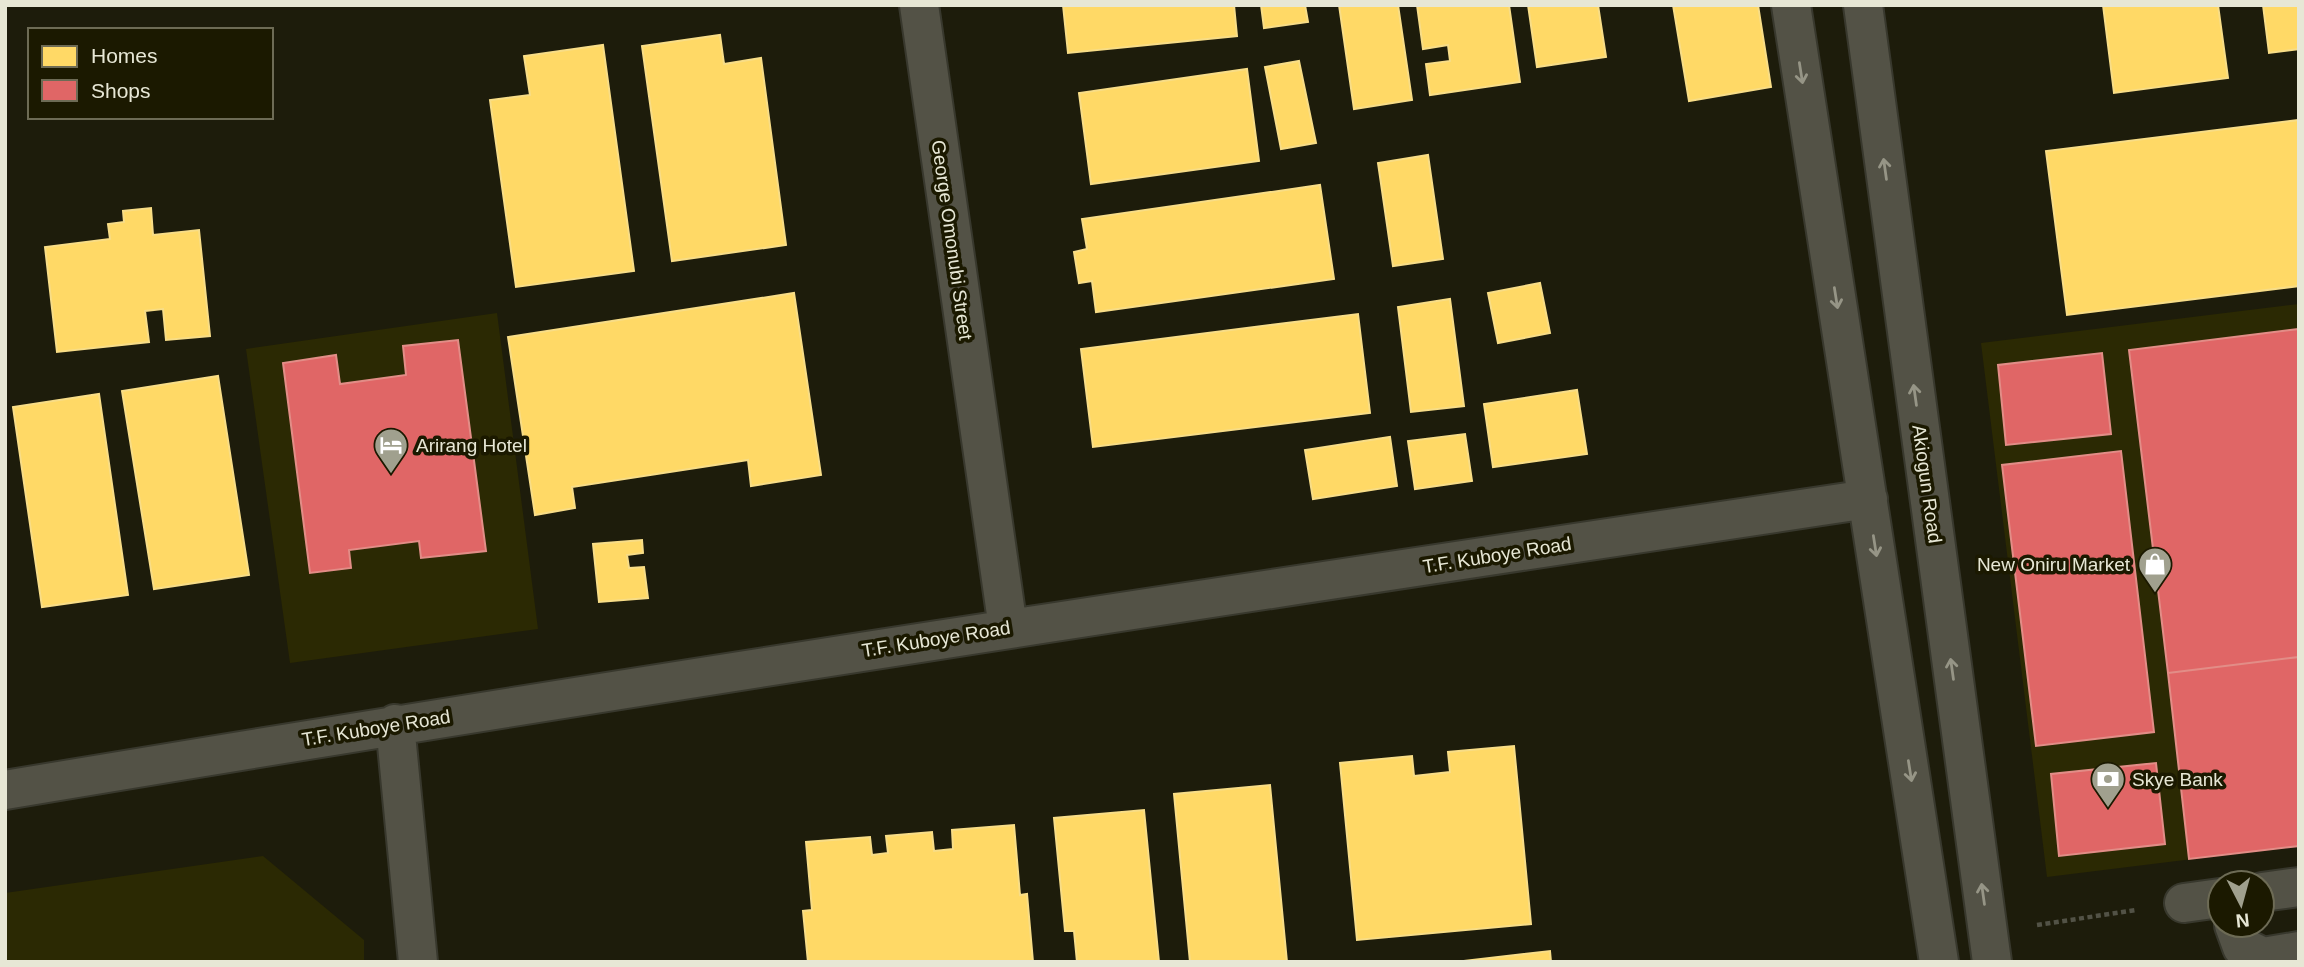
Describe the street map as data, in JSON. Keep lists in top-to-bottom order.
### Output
{
  "streets": {
    "street": ["George Omonubi Street", "Akiogun Road", "T.F. Kuboye Road"]
  },
  "crossings": [
    ["George Omonubi Street", "T.F. Kuboye Road"]
  ],
  "places": {
    "hotel": ["Arirang Hotel"],
    "shop": ["New Oniru Market"],
    "bank": ["Skye Bank"]
  },
  "legend": ["Homes", "Shops"],
  "north": "bottom"
}
